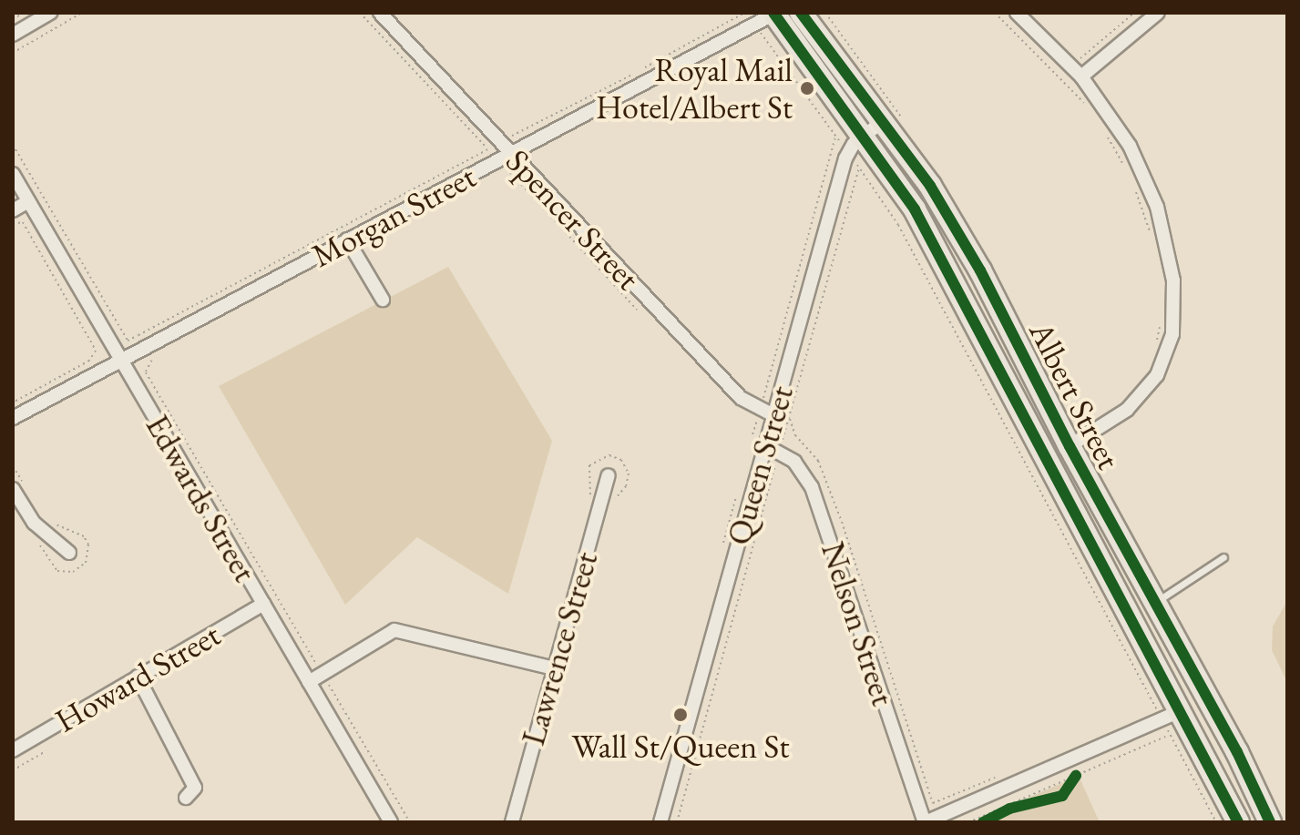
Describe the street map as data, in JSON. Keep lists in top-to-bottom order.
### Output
{
  "streets": {
    "highway": ["Albert Street"],
    "street": [
      "Morgan Street",
      "Spencer Street",
      "Queen Street",
      "Edwards Street",
      "Nelson Street",
      "Lawrence Street",
      "Howard Street"
    ]
  },
  "crossings": [
    ["Morgan Street", "Spencer Street"],
    ["Morgan Street", "Albert Street"],
    ["Morgan Street", "Edwards Street"],
    ["Spencer Street", "Queen Street"],
    ["Albert Street", "Queen Street"],
    ["Queen Street", "Nelson Street"],
    ["Edwards Street", "Howard Street"]
  ],
  "places": ["Royal Mail Hotel/Albert St", "Wall St/Queen St"]
}
